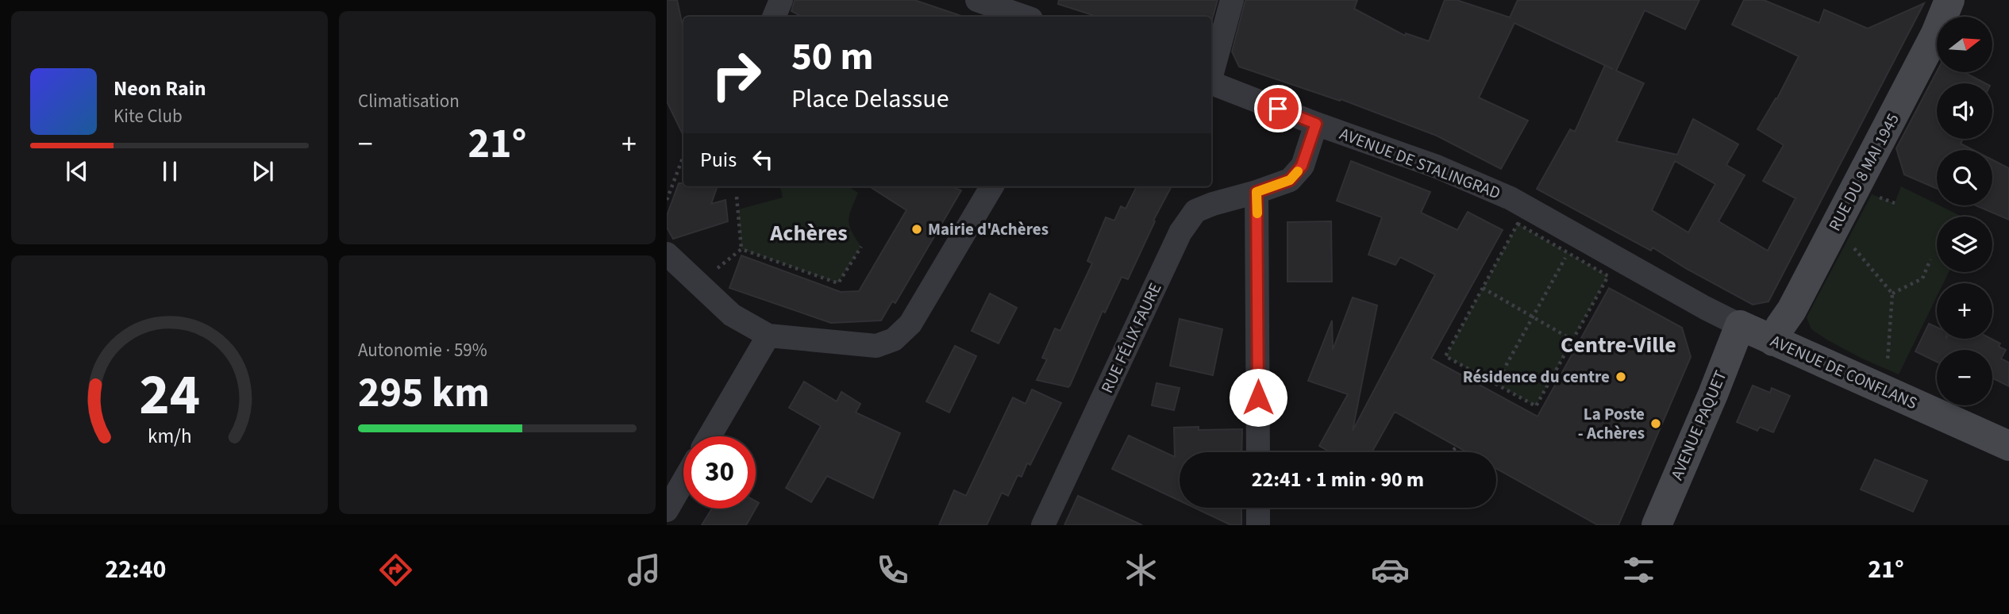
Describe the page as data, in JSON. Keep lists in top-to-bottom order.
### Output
{
  "streets": {
    "street": [
      "AVENUE DE STALINGRAD",
      "RUE DU 8 MAI 1945",
      "RUE FÉLIX FAURE",
      "AVENUE DE CONFLANS",
      "AVENUE PAQUET"
    ]
  },
  "crossings": [
    ["AVENUE DE STALINGRAD", "RUE FÉLIX FAURE"],
    ["AVENUE DE STALINGRAD", "AVENUE DE CONFLANS"],
    ["AVENUE DE STALINGRAD", "AVENUE PAQUET"],
    ["RUE DU 8 MAI 1945", "AVENUE DE CONFLANS"],
    ["AVENUE DE CONFLANS", "AVENUE PAQUET"]
  ],
  "districts": ["Achères", "Centre-Ville"],
  "places": ["Mairie d'Achères", "Résidence du centre", "La Poste - Achères"],
  "north": "right",
  "page": {
    "tile": [
      "Climatisation",
      ["Autonomie · 59%", "295 km"]
    ],
    "map_buttons": ["+", "−"],
    "turn": ["50 m", "Place Delassue"],
    "song": ["Neon Rain", "Kite Club"],
    "heat": ["−", "21°", "+"],
    "then": "Puis",
    "limit": "30",
    "trip": "22:41 · 1 min · 90 m",
    "tabs": ["22:40", "21°"],
    "gauge": ["24", "km/h"]
  }
}
